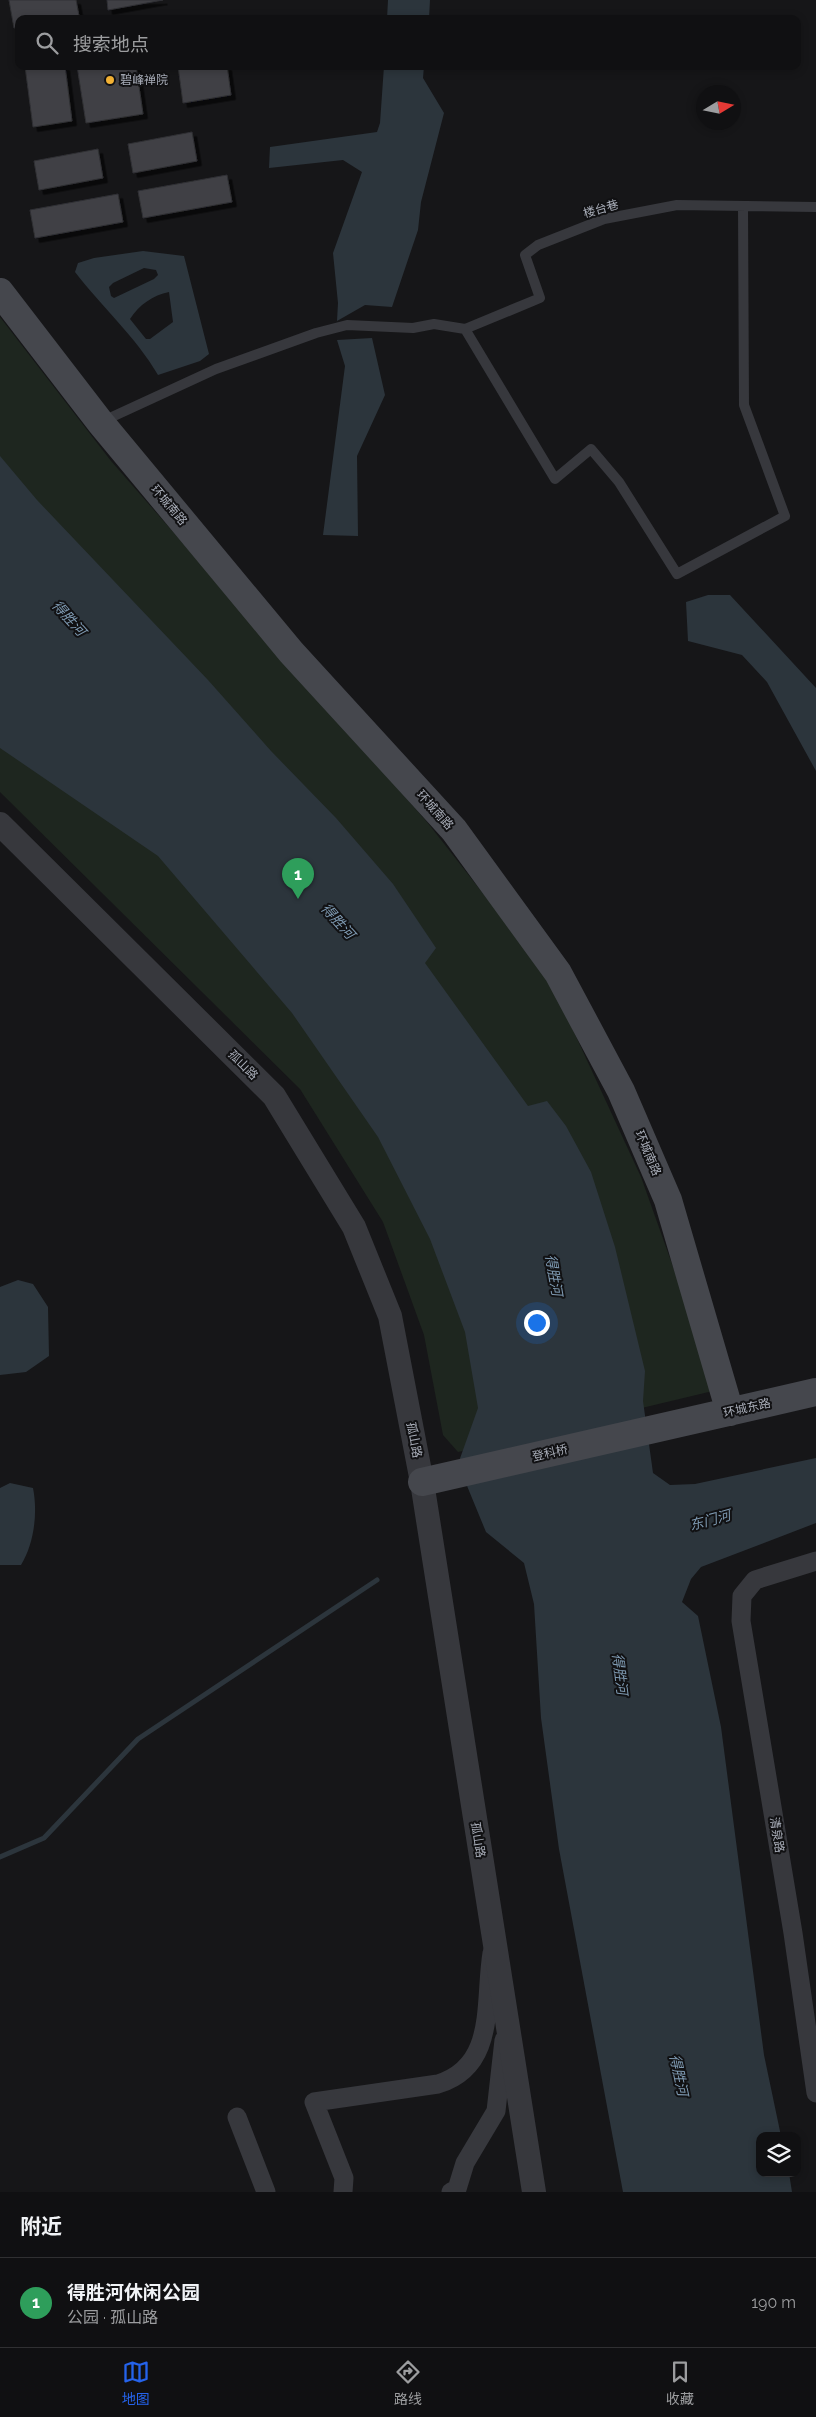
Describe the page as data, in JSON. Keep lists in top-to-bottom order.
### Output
{
  "streets": {
    "main road": ["环城南路", "环城东路", "登科桥"],
    "street": ["孤山路", "清泉路"],
    "lane": ["楼台巷"]
  },
  "crossings": [
    ["环城南路", "环城东路"],
    ["孤山路", "登科桥"],
    ["环城东路", "登科桥"]
  ],
  "water": ["得胜河", "东门河"],
  "places": ["碧峰禅院"],
  "north": "right",
  "page": {
    "search": "搜索地点",
    "pins": "1",
    "heading": "附近",
    "list": [
      {
        "mark": "1",
        "name": "得胜河休闲公园",
        "note": "公园 · 孤山路",
        "value": "190 m"
      }
    ],
    "nav": ["地图", "路线", "收藏"]
  }
}
